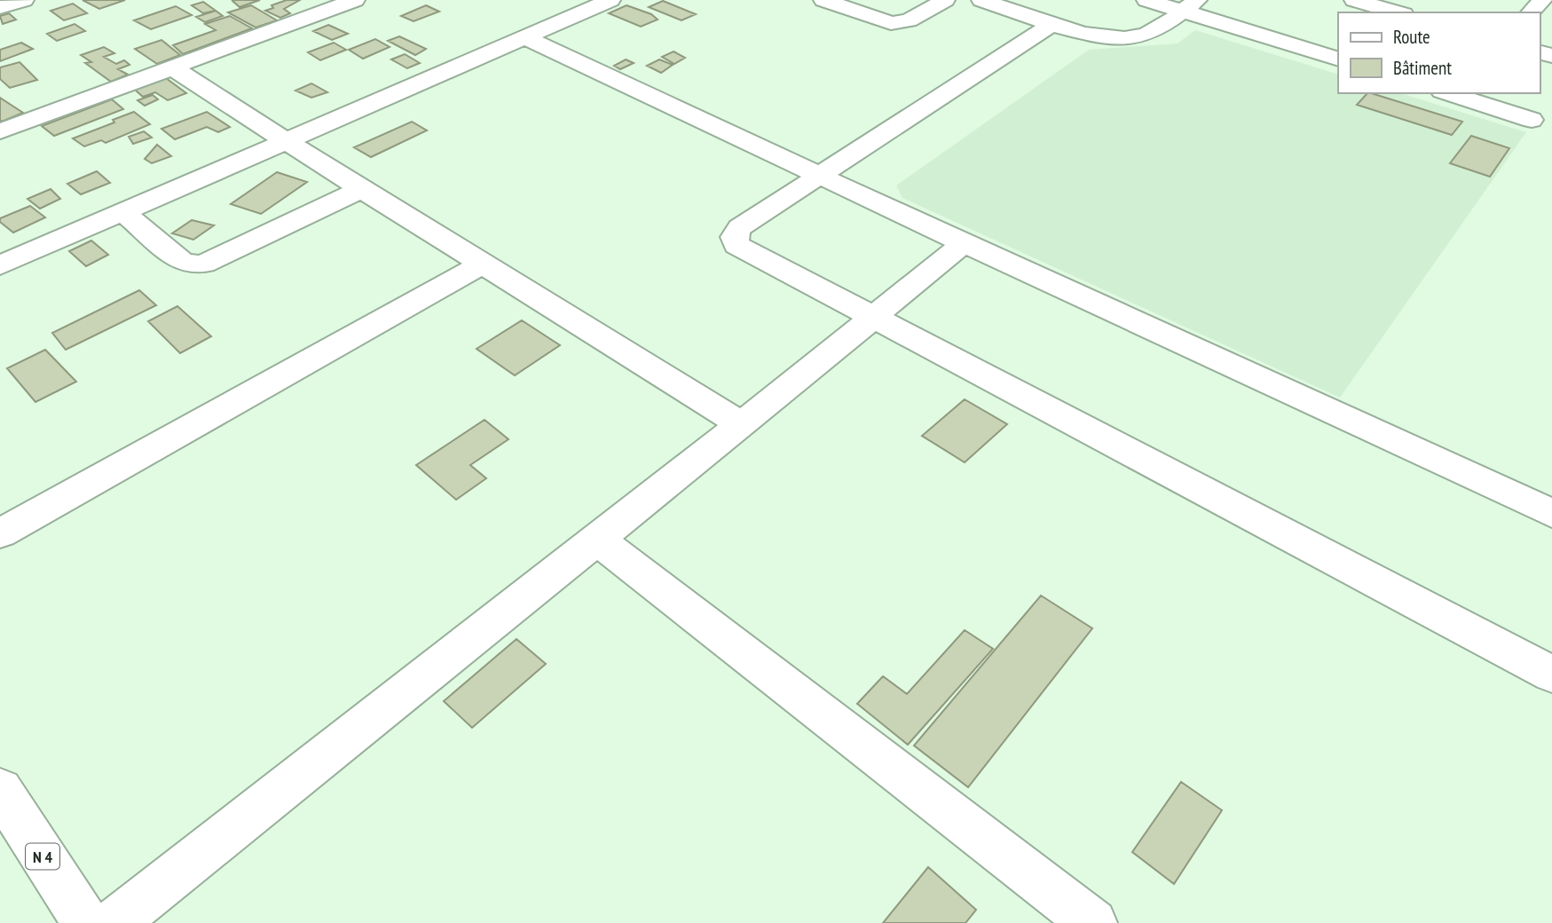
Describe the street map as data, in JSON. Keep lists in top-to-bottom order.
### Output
{
  "streets": {
    "street": ["N 4"]
  },
  "legend": ["Route", "Bâtiment"]
}
